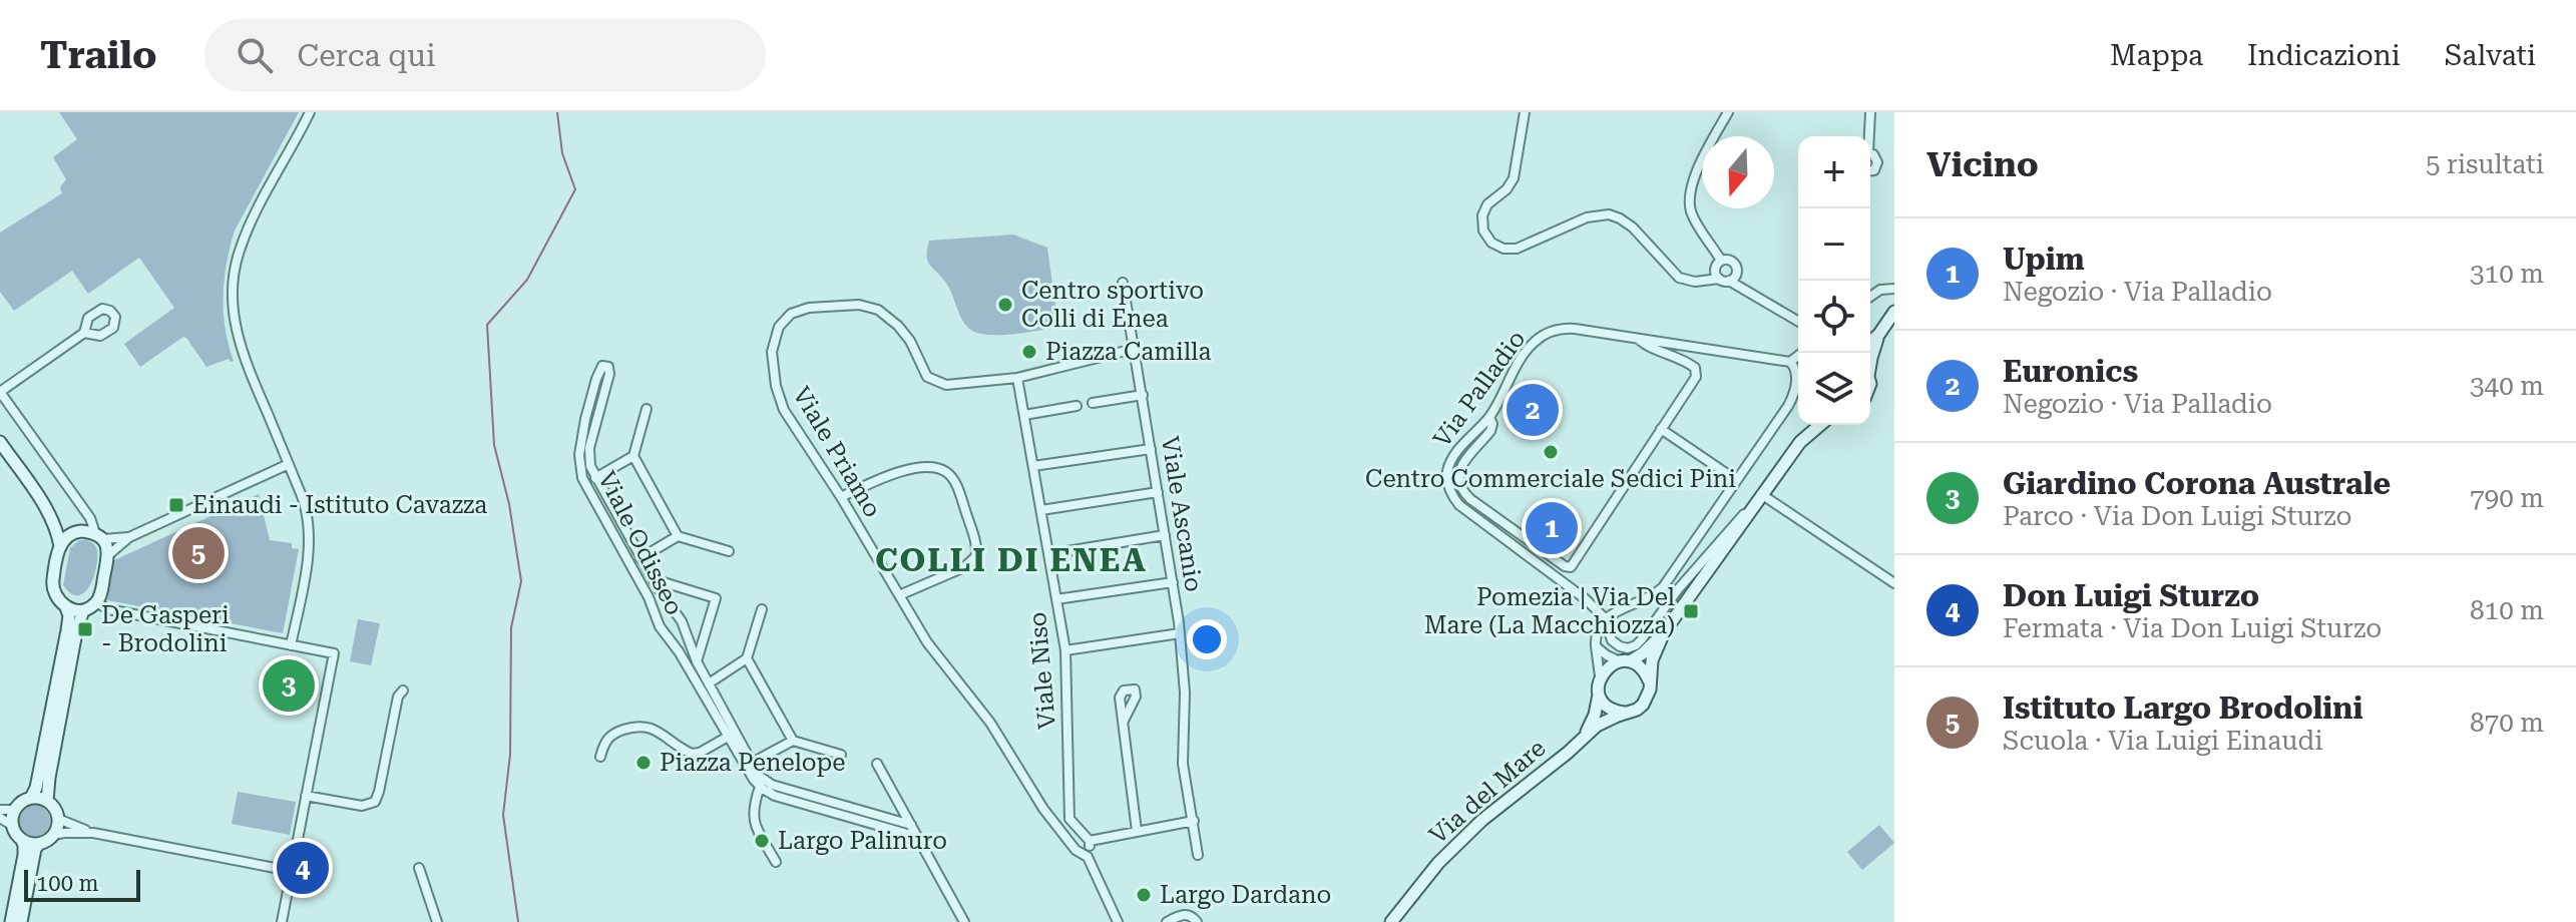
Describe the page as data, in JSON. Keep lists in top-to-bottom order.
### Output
{
  "streets": {
    "street": [
      "Via Palladio",
      "Viale Priamo",
      "Viale Ascanio",
      "Viale Odisseo",
      "Viale Niso",
      "Via del Mare"
    ]
  },
  "crossings": [
    ["Via Palladio", "Via del Mare"],
    ["Viale Priamo", "Viale Niso"]
  ],
  "districts": ["COLLI DI ENEA"],
  "places": {
    "other": [
      "Centro sportivo Colli di Enea",
      "Piazza Camilla",
      "Centro Commerciale Sedici Pini",
      "Piazza Penelope",
      "Largo Palinuro",
      "Largo Dardano"
    ],
    "transit": ["Einaudi - Istituto Cavazza", "Pomezia | Via Del Mare (La Macchiozza)", "De Gasperi - Brodolini"]
  },
  "scale_bar": "100 m",
  "north": "bottom",
  "page": {
    "header": "Trailo",
    "search": "Cerca qui",
    "nav": ["Mappa", "Indicazioni", "Salvati"],
    "heading": ["Vicino", "5 risultati"],
    "map_buttons": ["+", "−"],
    "list": [
      {
        "mark": "1",
        "name": "Upim",
        "note": "Negozio · Via Palladio",
        "value": "310 m"
      },
      {
        "mark": "2",
        "name": "Euronics",
        "note": "Negozio · Via Palladio",
        "value": "340 m"
      },
      {
        "mark": "3",
        "name": "Giardino Corona Australe",
        "note": "Parco · Via Don Luigi Sturzo",
        "value": "790 m"
      },
      {
        "mark": "4",
        "name": "Don Luigi Sturzo",
        "note": "Fermata · Via Don Luigi Sturzo",
        "value": "810 m"
      },
      {
        "mark": "5",
        "name": "Istituto Largo Brodolini",
        "note": "Scuola · Via Luigi Einaudi",
        "value": "870 m"
      }
    ],
    "pins": [
      "2",
      "1",
      "5",
      "3",
      "4"
    ],
    "scale": "100 m"
  }
}
